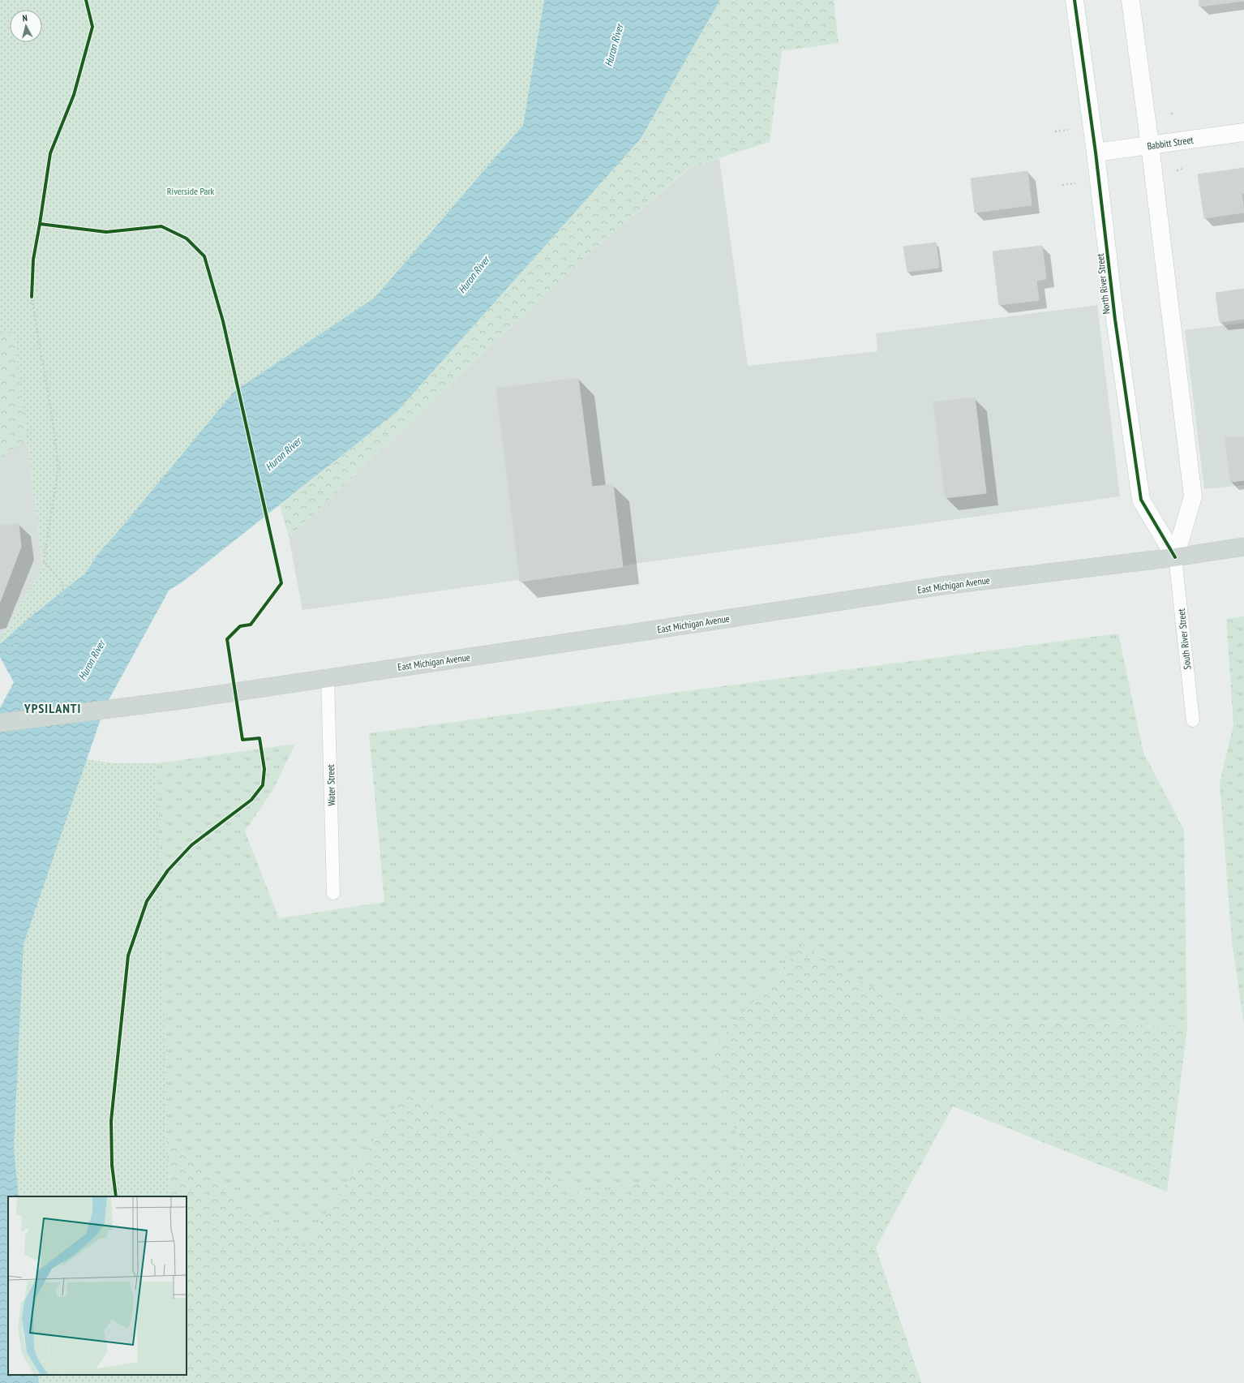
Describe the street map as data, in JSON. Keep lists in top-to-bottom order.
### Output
{
  "streets": {
    "main road": ["East Michigan Avenue"],
    "street": ["Babbitt Street", "North River Street"],
    "lane": ["South River Street", "Water Street"]
  },
  "crossings": [
    ["Babbitt Street", "North River Street"],
    ["North River Street", "East Michigan Avenue"],
    ["North River Street", "South River Street"],
    ["East Michigan Avenue", "South River Street"],
    ["East Michigan Avenue", "Water Street"]
  ],
  "districts": ["YPSILANTI"],
  "water": ["Huron River"],
  "parks": ["Riverside Park"],
  "north": "top"
}
